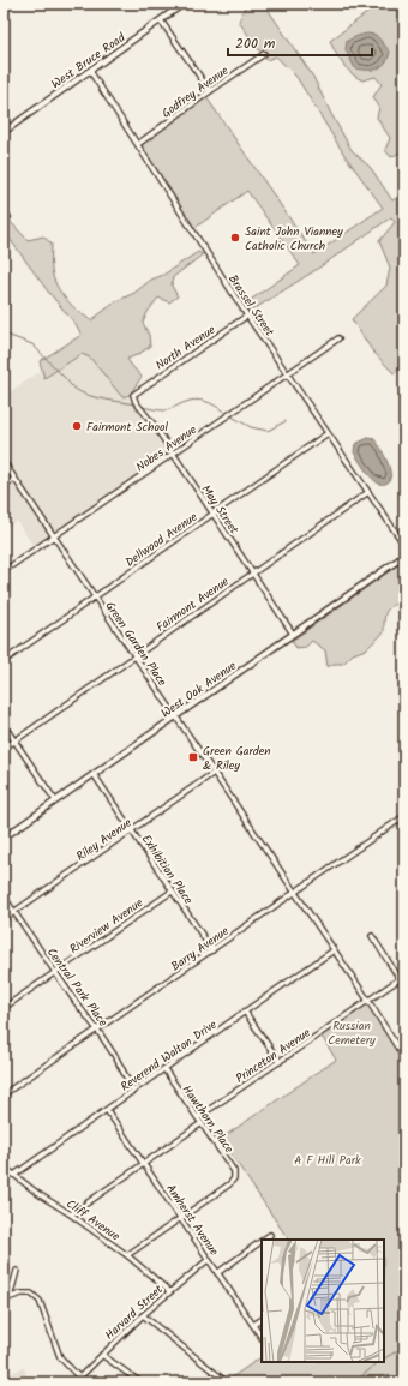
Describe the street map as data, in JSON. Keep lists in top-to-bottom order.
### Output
{
  "streets": {
    "street": [
      "West Bruce Road",
      "Godfrey Avenue",
      "Brassel Street",
      "North Avenue",
      "Nobes Avenue",
      "May Street",
      "Dellwood Avenue",
      "Fairmont Avenue",
      "Green Garden Place",
      "West Oak Avenue",
      "Riley Avenue",
      "Exhibition Place",
      "Riverview Avenue",
      "Barry Avenue",
      "Central Park Place",
      "Reverend Walton Drive",
      "Princeton Avenue",
      "Hawthorn Place",
      "Cliff Avenue",
      "Amherst Avenue",
      "Harvard Street"
    ]
  },
  "crossings": [
    ["West Bruce Road", "Brassel Street"],
    ["Godfrey Avenue", "Brassel Street"],
    ["Brassel Street", "North Avenue"],
    ["Brassel Street", "Nobes Avenue"],
    ["Brassel Street", "Dellwood Avenue"],
    ["Brassel Street", "Fairmont Avenue"],
    ["North Avenue", "May Street"],
    ["Nobes Avenue", "May Street"],
    ["Nobes Avenue", "Green Garden Place"],
    ["May Street", "Dellwood Avenue"],
    ["May Street", "Fairmont Avenue"],
    ["May Street", "West Oak Avenue"],
    ["Dellwood Avenue", "Green Garden Place"],
    ["Fairmont Avenue", "Green Garden Place"],
    ["Green Garden Place", "West Oak Avenue"],
    ["Green Garden Place", "Riley Avenue"],
    ["Green Garden Place", "Barry Avenue"],
    ["Green Garden Place", "Reverend Walton Drive"],
    ["Green Garden Place", "Princeton Avenue"],
    ["West Oak Avenue", "Exhibition Place"],
    ["Riley Avenue", "Exhibition Place"],
    ["Riley Avenue", "Central Park Place"],
    ["Exhibition Place", "Riverview Avenue"],
    ["Exhibition Place", "Barry Avenue"],
    ["Riverview Avenue", "Central Park Place"],
    ["Barry Avenue", "Central Park Place"],
    ["Central Park Place", "Reverend Walton Drive"],
    ["Reverend Walton Drive", "Hawthorn Place"],
    ["Reverend Walton Drive", "Cliff Avenue"],
    ["Reverend Walton Drive", "Amherst Avenue"],
    ["Princeton Avenue", "Hawthorn Place"],
    ["Hawthorn Place", "Amherst Avenue"],
    ["Cliff Avenue", "Harvard Street"],
    ["Amherst Avenue", "Harvard Street"]
  ],
  "parks": ["Russian Cemetery", "A F Hill Park"],
  "places": {
    "other": ["Saint John Vianney Catholic Church", "Fairmont School"],
    "transit": ["Green Garden & Riley"]
  },
  "scale_bar": "200 m"
}
